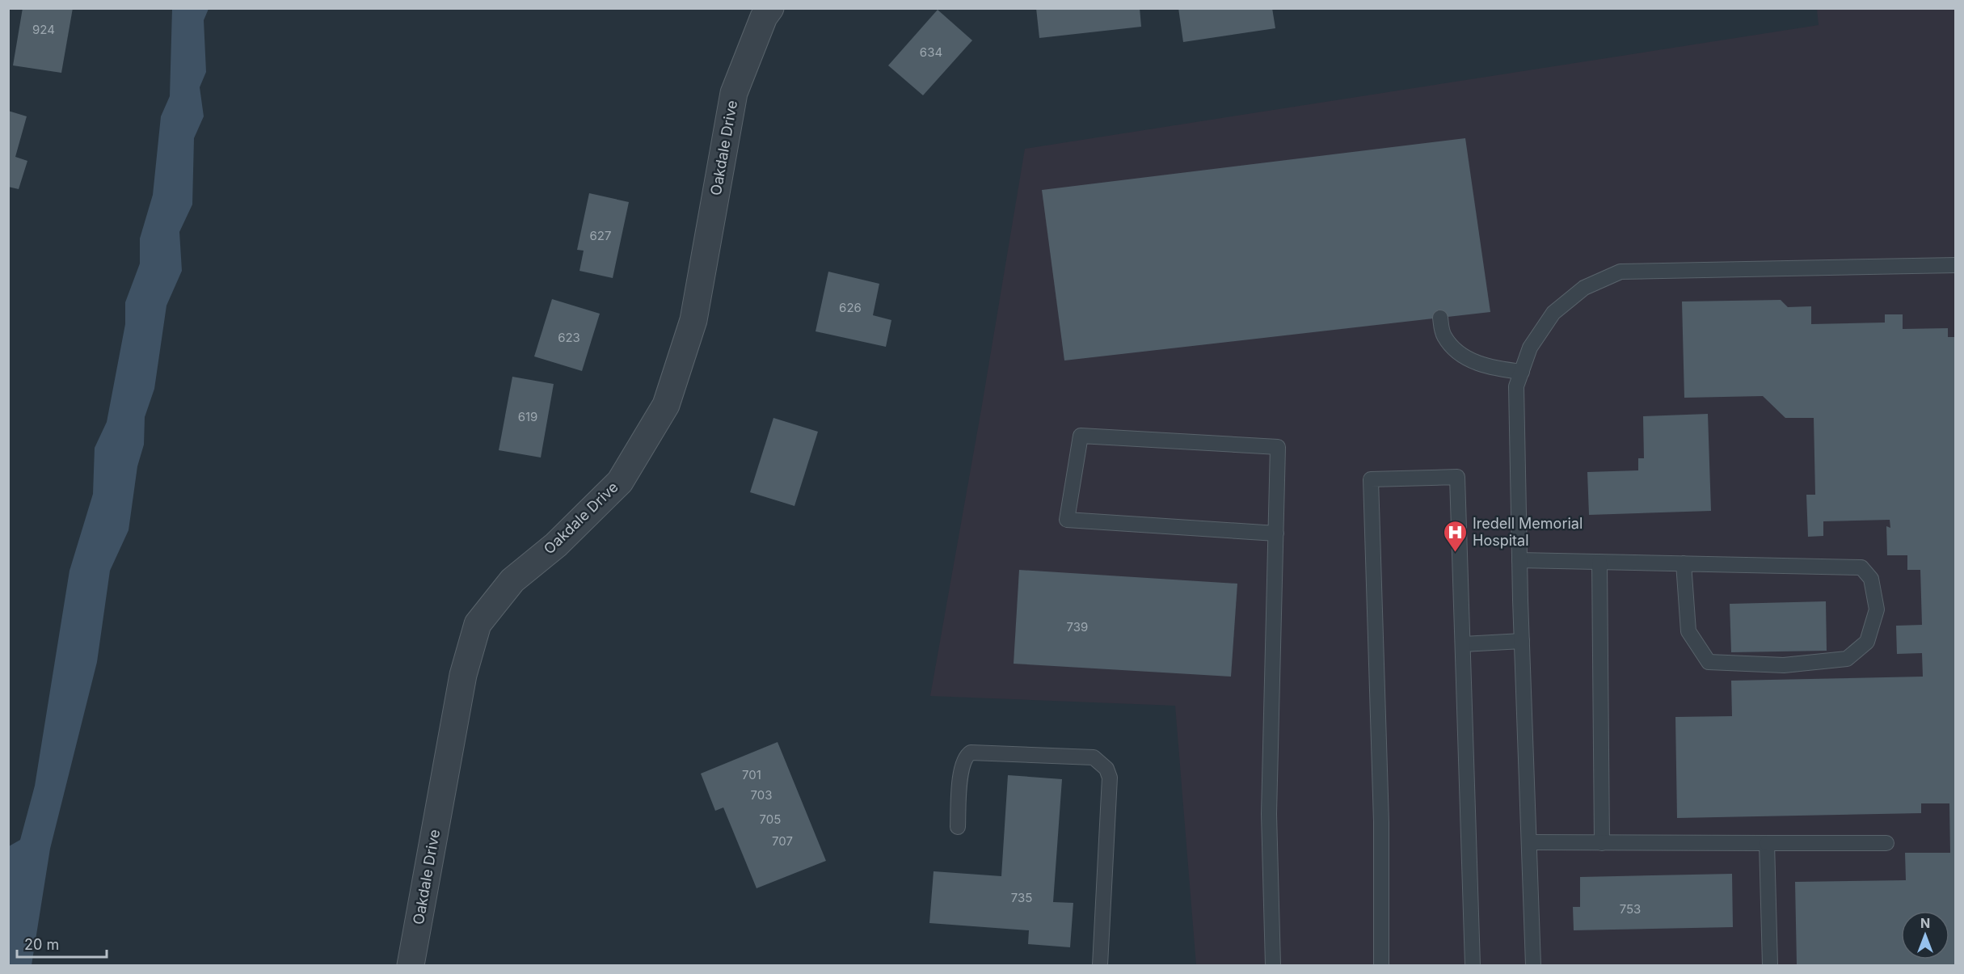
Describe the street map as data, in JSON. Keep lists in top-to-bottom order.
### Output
{
  "streets": {
    "street": ["Oakdale Drive"]
  },
  "places": {
    "hospital": ["Iredell Memorial Hospital"]
  },
  "house_numbers": [
    "924",
    "634",
    "627",
    "626",
    "623",
    "619",
    "739",
    "701",
    "703",
    "705",
    "707",
    "735",
    "753"
  ],
  "scale_bar": "20 m",
  "north": "top"
}
